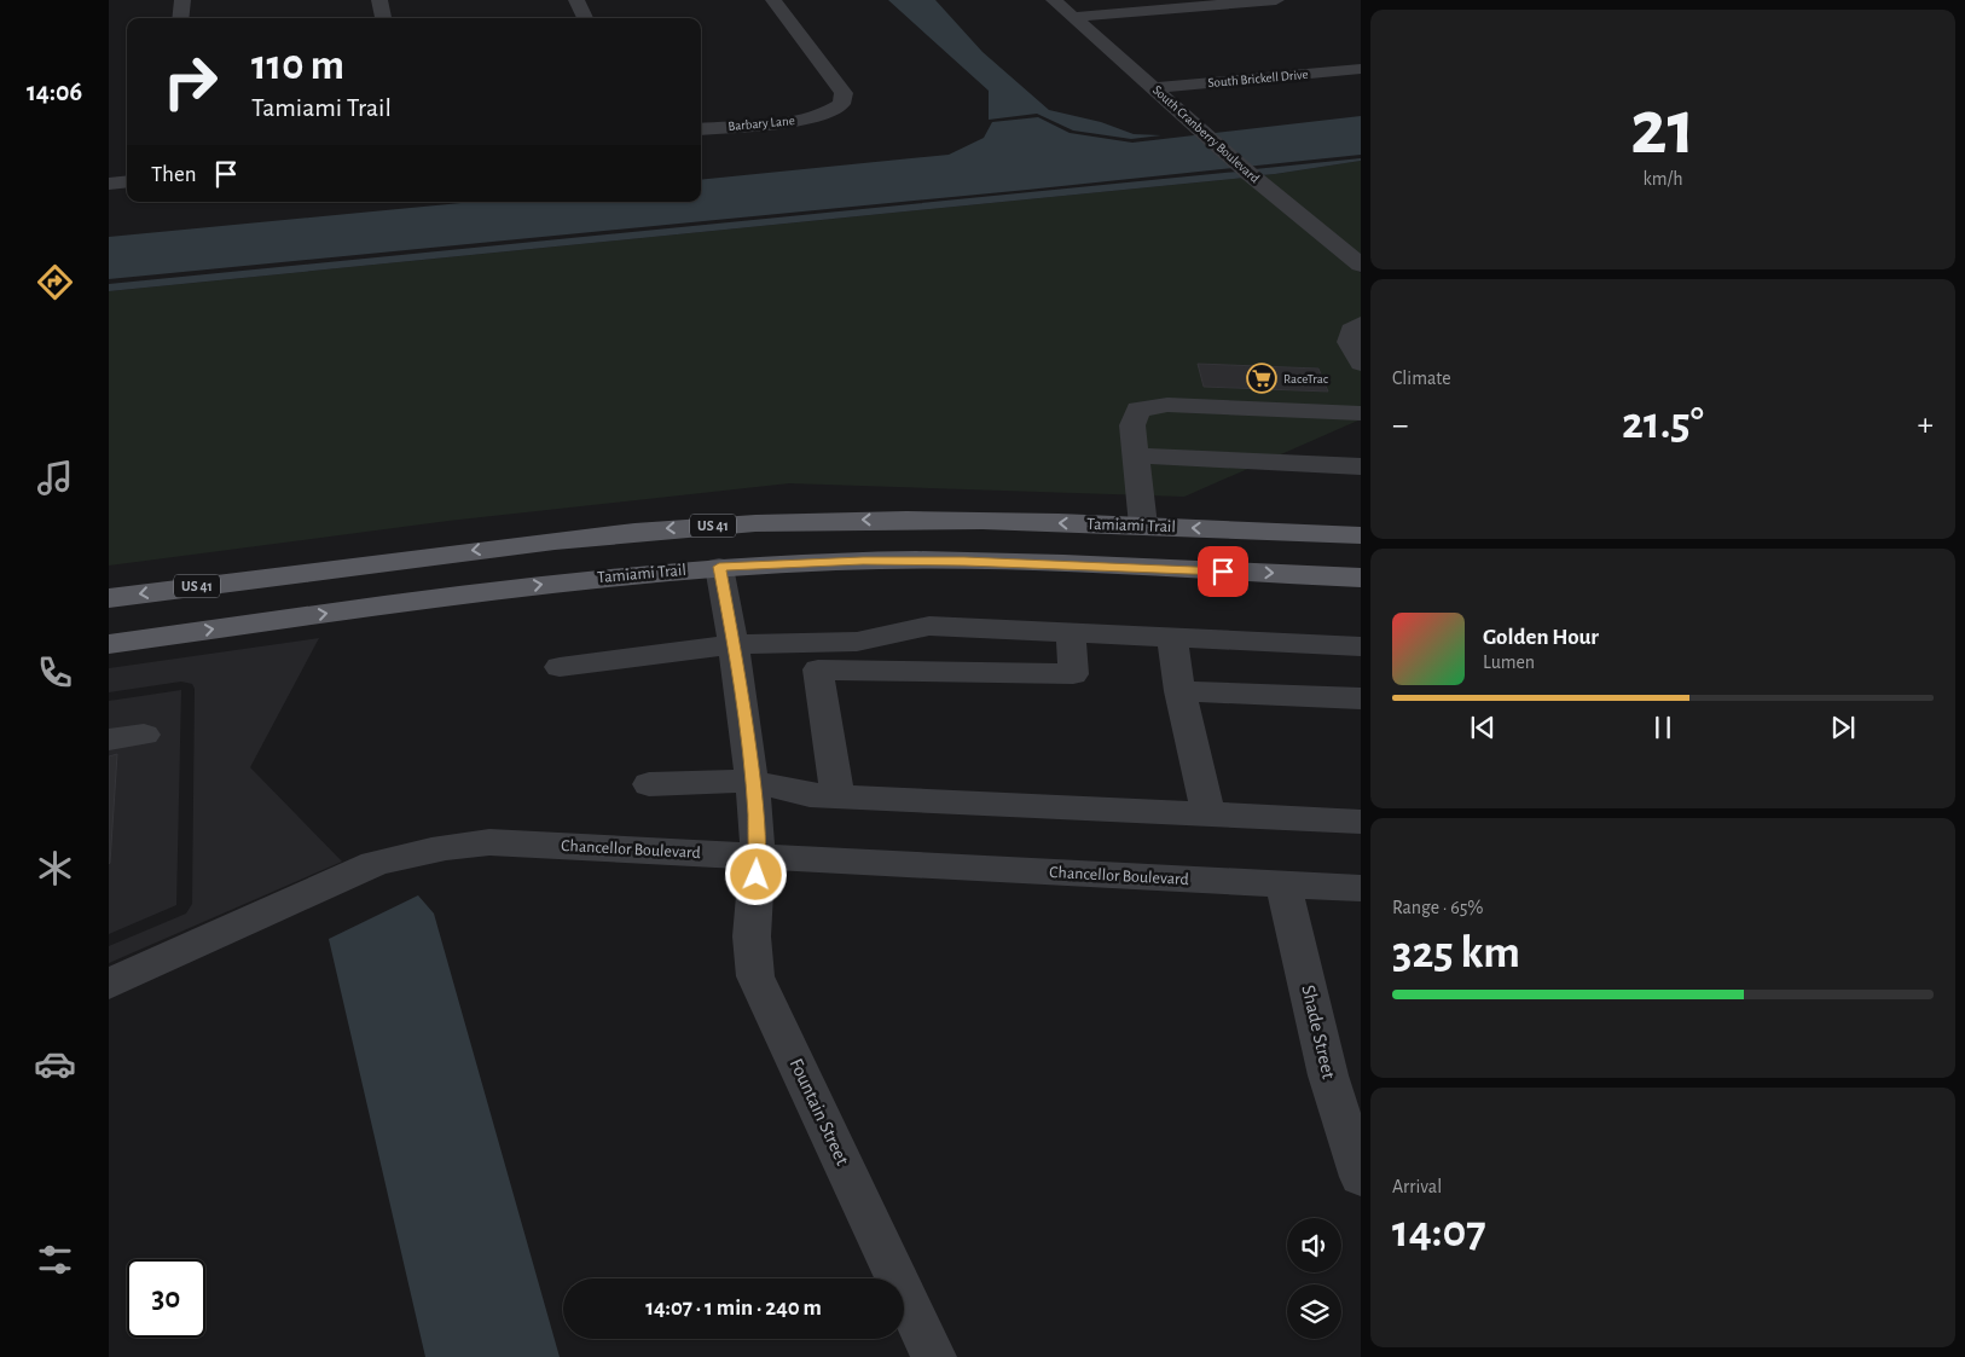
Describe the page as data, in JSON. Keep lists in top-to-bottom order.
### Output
{
  "streets": {
    "main road": ["US 41", "Tamiami Trail"],
    "street": [
      "South Brickell Drive",
      "Barbary Lane",
      "South Cranberry Boulevard",
      "Chancellor Boulevard",
      "Shade Street",
      "Fountain Street"
    ]
  },
  "crossings": [
    ["South Brickell Drive", "South Cranberry Boulevard"],
    ["Tamiami Trail", "Fountain Street"],
    ["Chancellor Boulevard", "Shade Street"],
    ["Chancellor Boulevard", "Fountain Street"]
  ],
  "places": {
    "supermarket": ["RaceTrac"]
  },
  "page": {
    "tabs": "14:06",
    "tile": [
      ["21", "km/h"],
      "Climate",
      ["Range · 65%", "325 km"],
      ["Arrival", "14:07"]
    ],
    "turn": ["110 m", "Tamiami Trail"],
    "then": "Then",
    "heat": ["−", "21.5°", "+"],
    "song": ["Golden Hour", "Lumen"],
    "limit": "30",
    "trip": "14:07 · 1 min · 240 m"
  }
}
